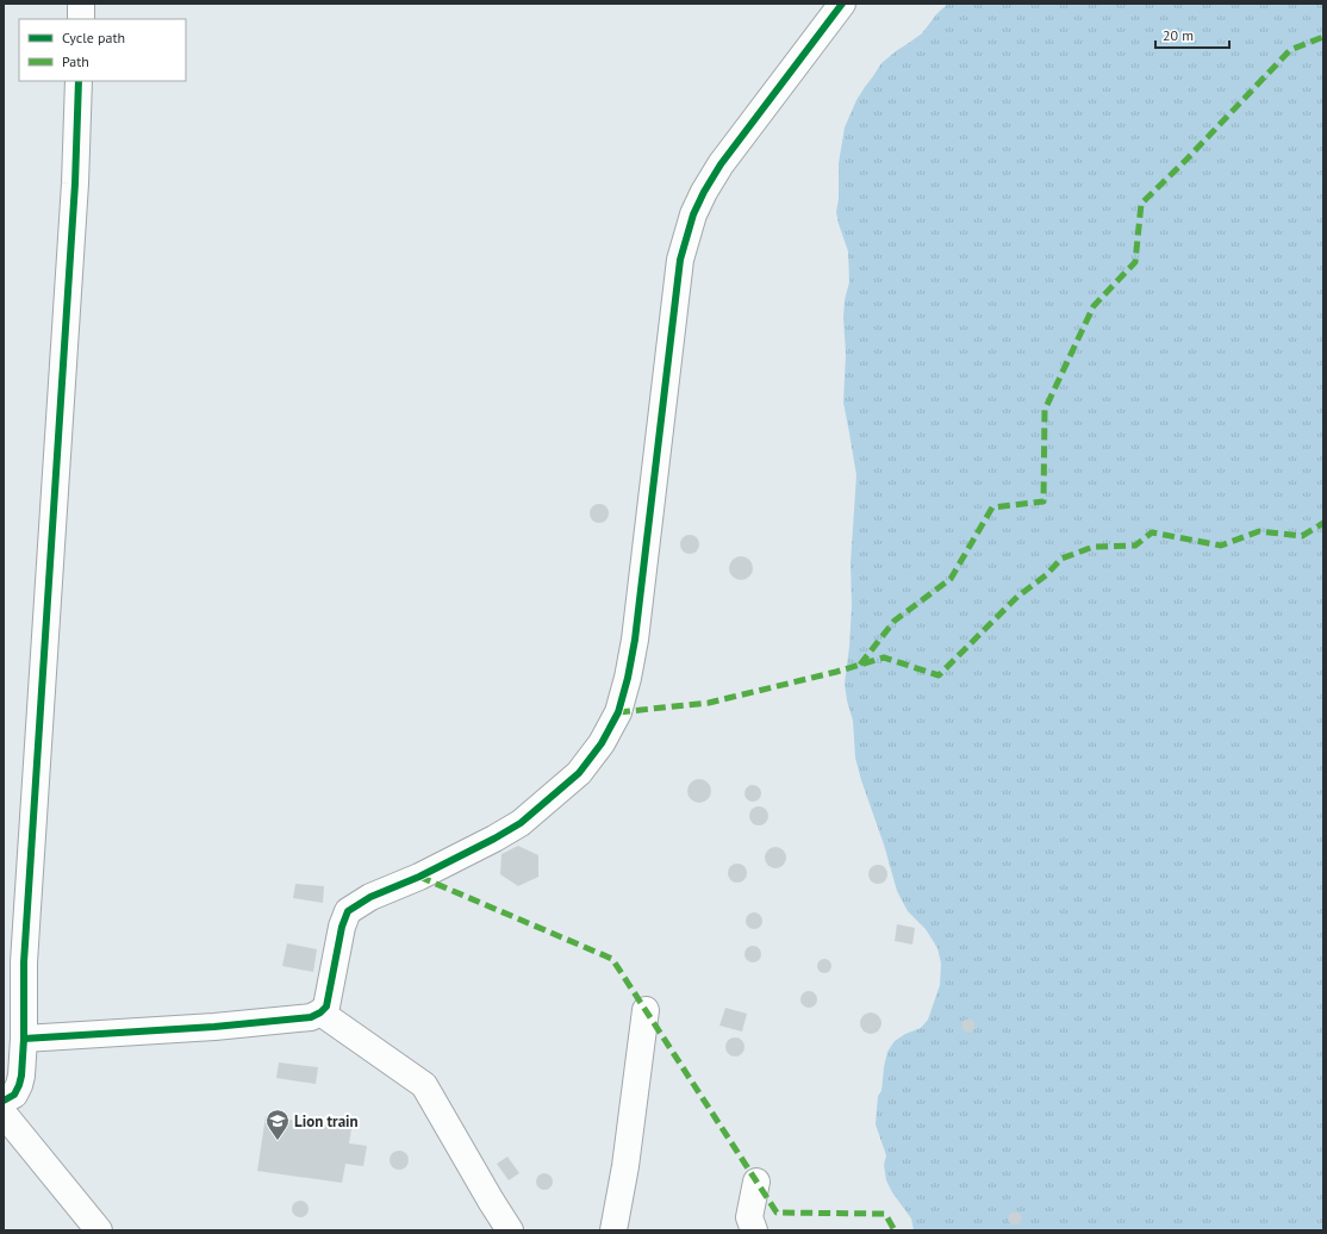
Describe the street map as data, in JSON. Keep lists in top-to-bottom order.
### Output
{
  "places": {
    "school or university": ["Lion train"]
  },
  "legend": ["Cycle path", "Path"],
  "scale_bar": "20 m"
}
